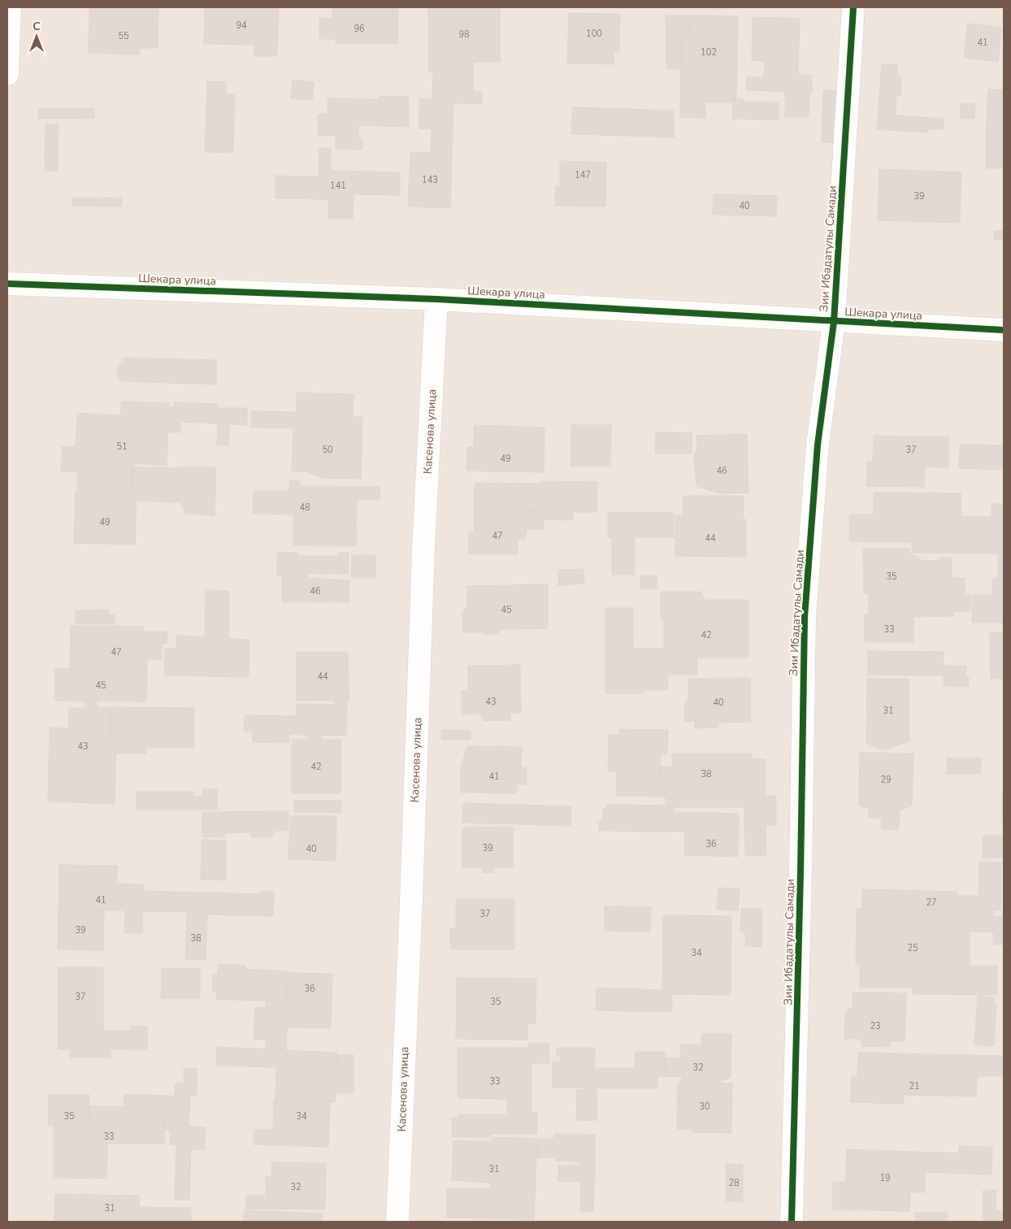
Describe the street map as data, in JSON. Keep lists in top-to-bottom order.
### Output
{
  "streets": {
    "street": ["Зии Ибадатулы Самади", "Шекара улица", "Касенова улица"]
  },
  "crossings": [
    ["Зии Ибадатулы Самади", "Шекара улица"],
    ["Шекара улица", "Касенова улица"]
  ],
  "house_numbers": [
    "94",
    "96",
    "100",
    "98",
    "55",
    "41",
    "102",
    "147",
    "143",
    "141",
    "39",
    "40",
    "51",
    "50",
    "37",
    "49",
    "46",
    "48",
    "49",
    "47",
    "44",
    "35",
    "46",
    "45",
    "33",
    "42",
    "47",
    "44",
    "45",
    "43",
    "40",
    "31",
    "43",
    "42",
    "38",
    "41",
    "29",
    "36",
    "39",
    "40",
    "41",
    "27",
    "37",
    "39",
    "38",
    "25",
    "34",
    "36",
    "37",
    "35",
    "23",
    "32",
    "33",
    "21",
    "30",
    "35",
    "34",
    "33",
    "31",
    "19",
    "28",
    "32",
    "31"
  ],
  "north": "top"
}
